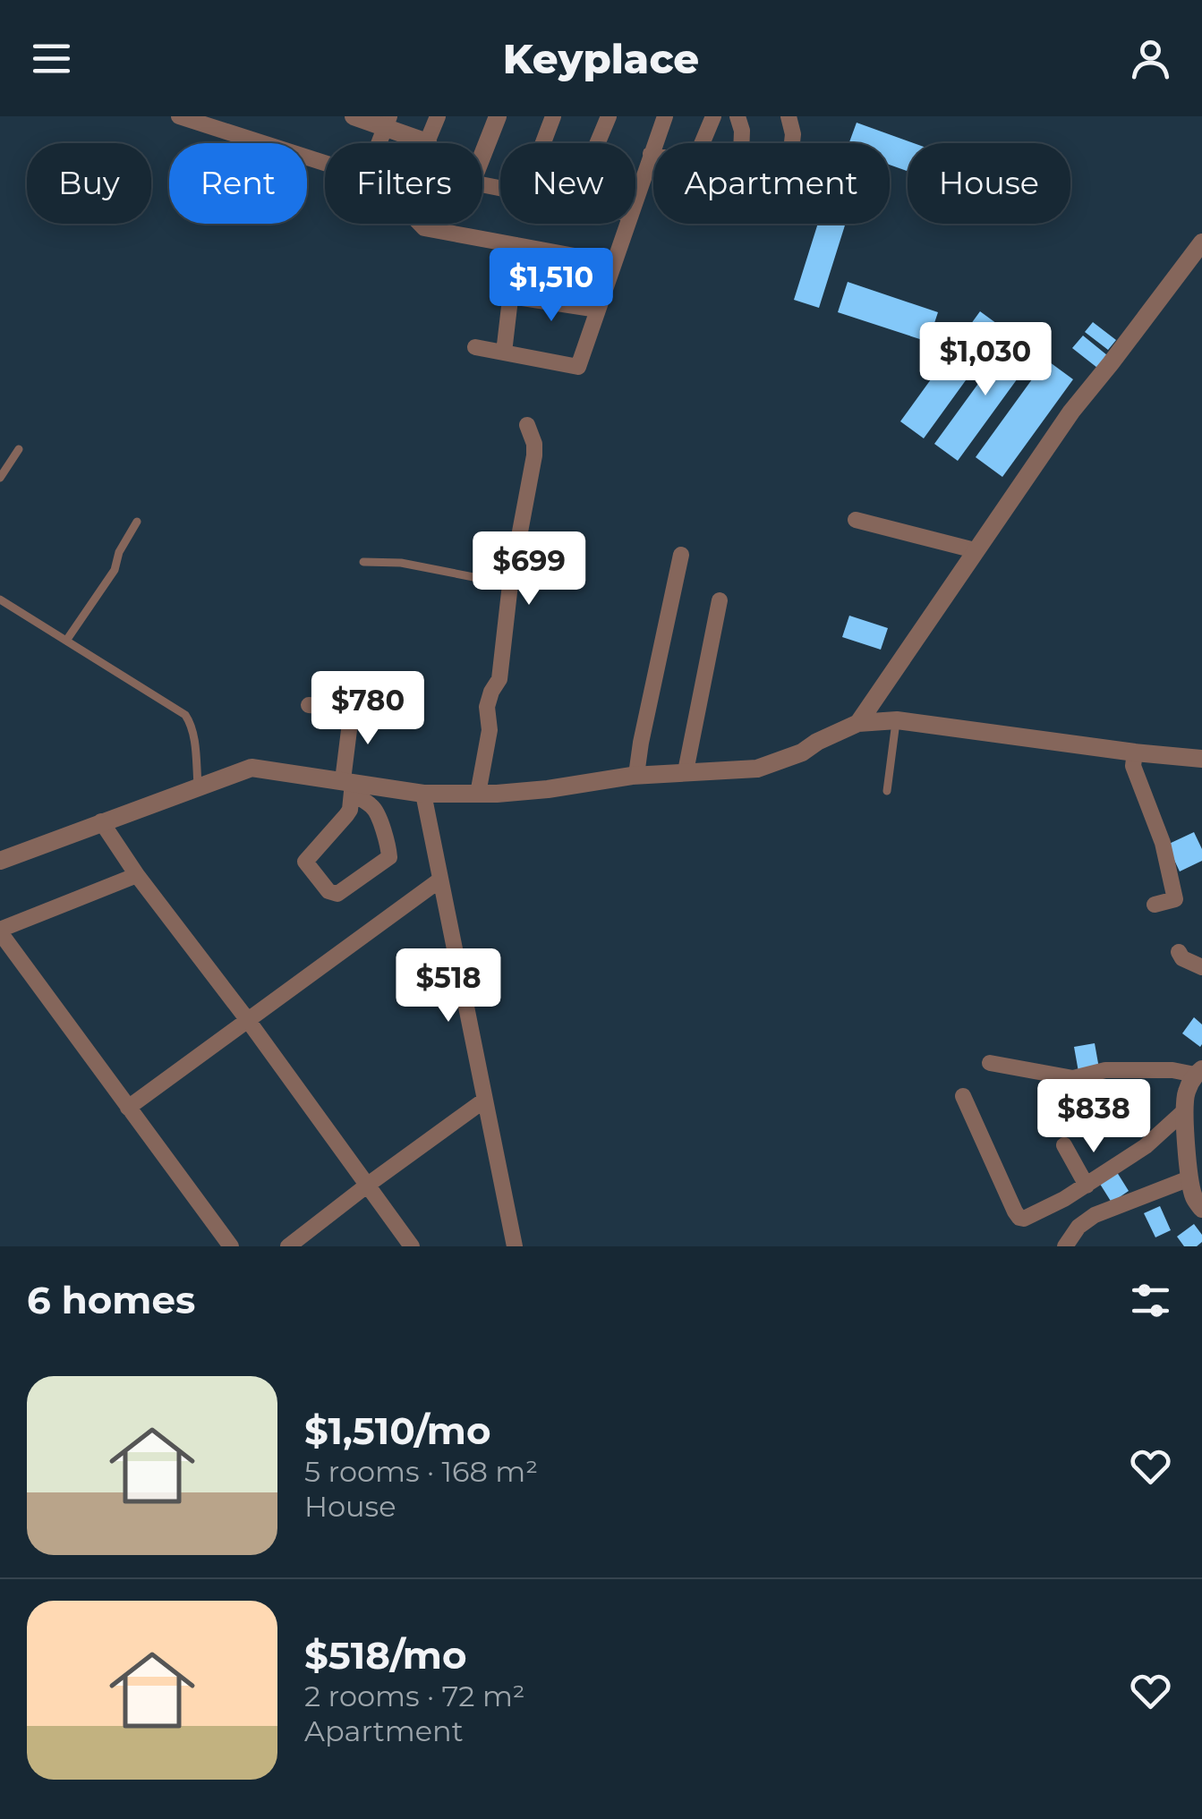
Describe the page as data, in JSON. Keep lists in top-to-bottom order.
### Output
{
  "page": {
    "header": "Keyplace",
    "chip": [
      "Buy",
      "Rent",
      "Filters",
      "New",
      "Apartment",
      "House"
    ],
    "price": [
      "$1,510",
      "$1,030",
      "$699",
      "$780",
      "$518",
      "$838"
    ],
    "heading": "6 homes",
    "list": [
      {
        "name": "$1,510/mo",
        "note": "5 rooms · 168 m² · House"
      },
      {
        "name": "$518/mo",
        "note": "2 rooms · 72 m² · Apartment"
      }
    ]
  }
}
